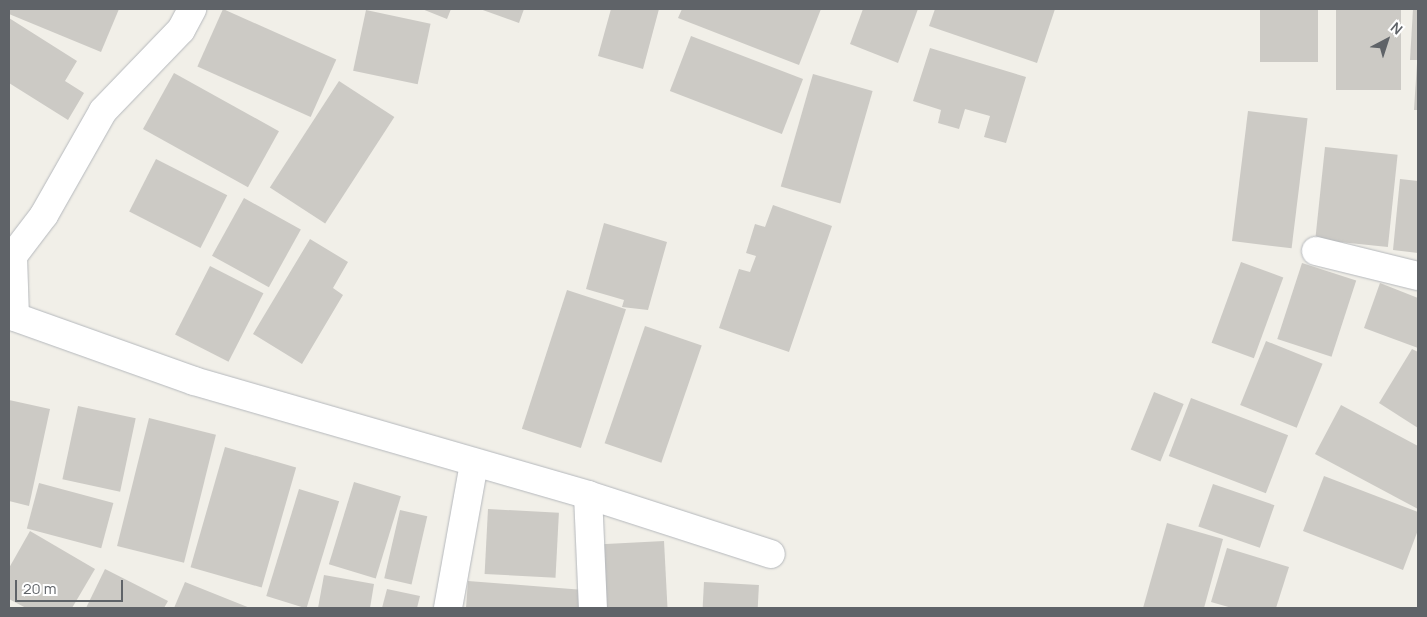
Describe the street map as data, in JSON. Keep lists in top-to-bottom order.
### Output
{
  "scale_bar": "20 m",
  "north": "top right"
}
